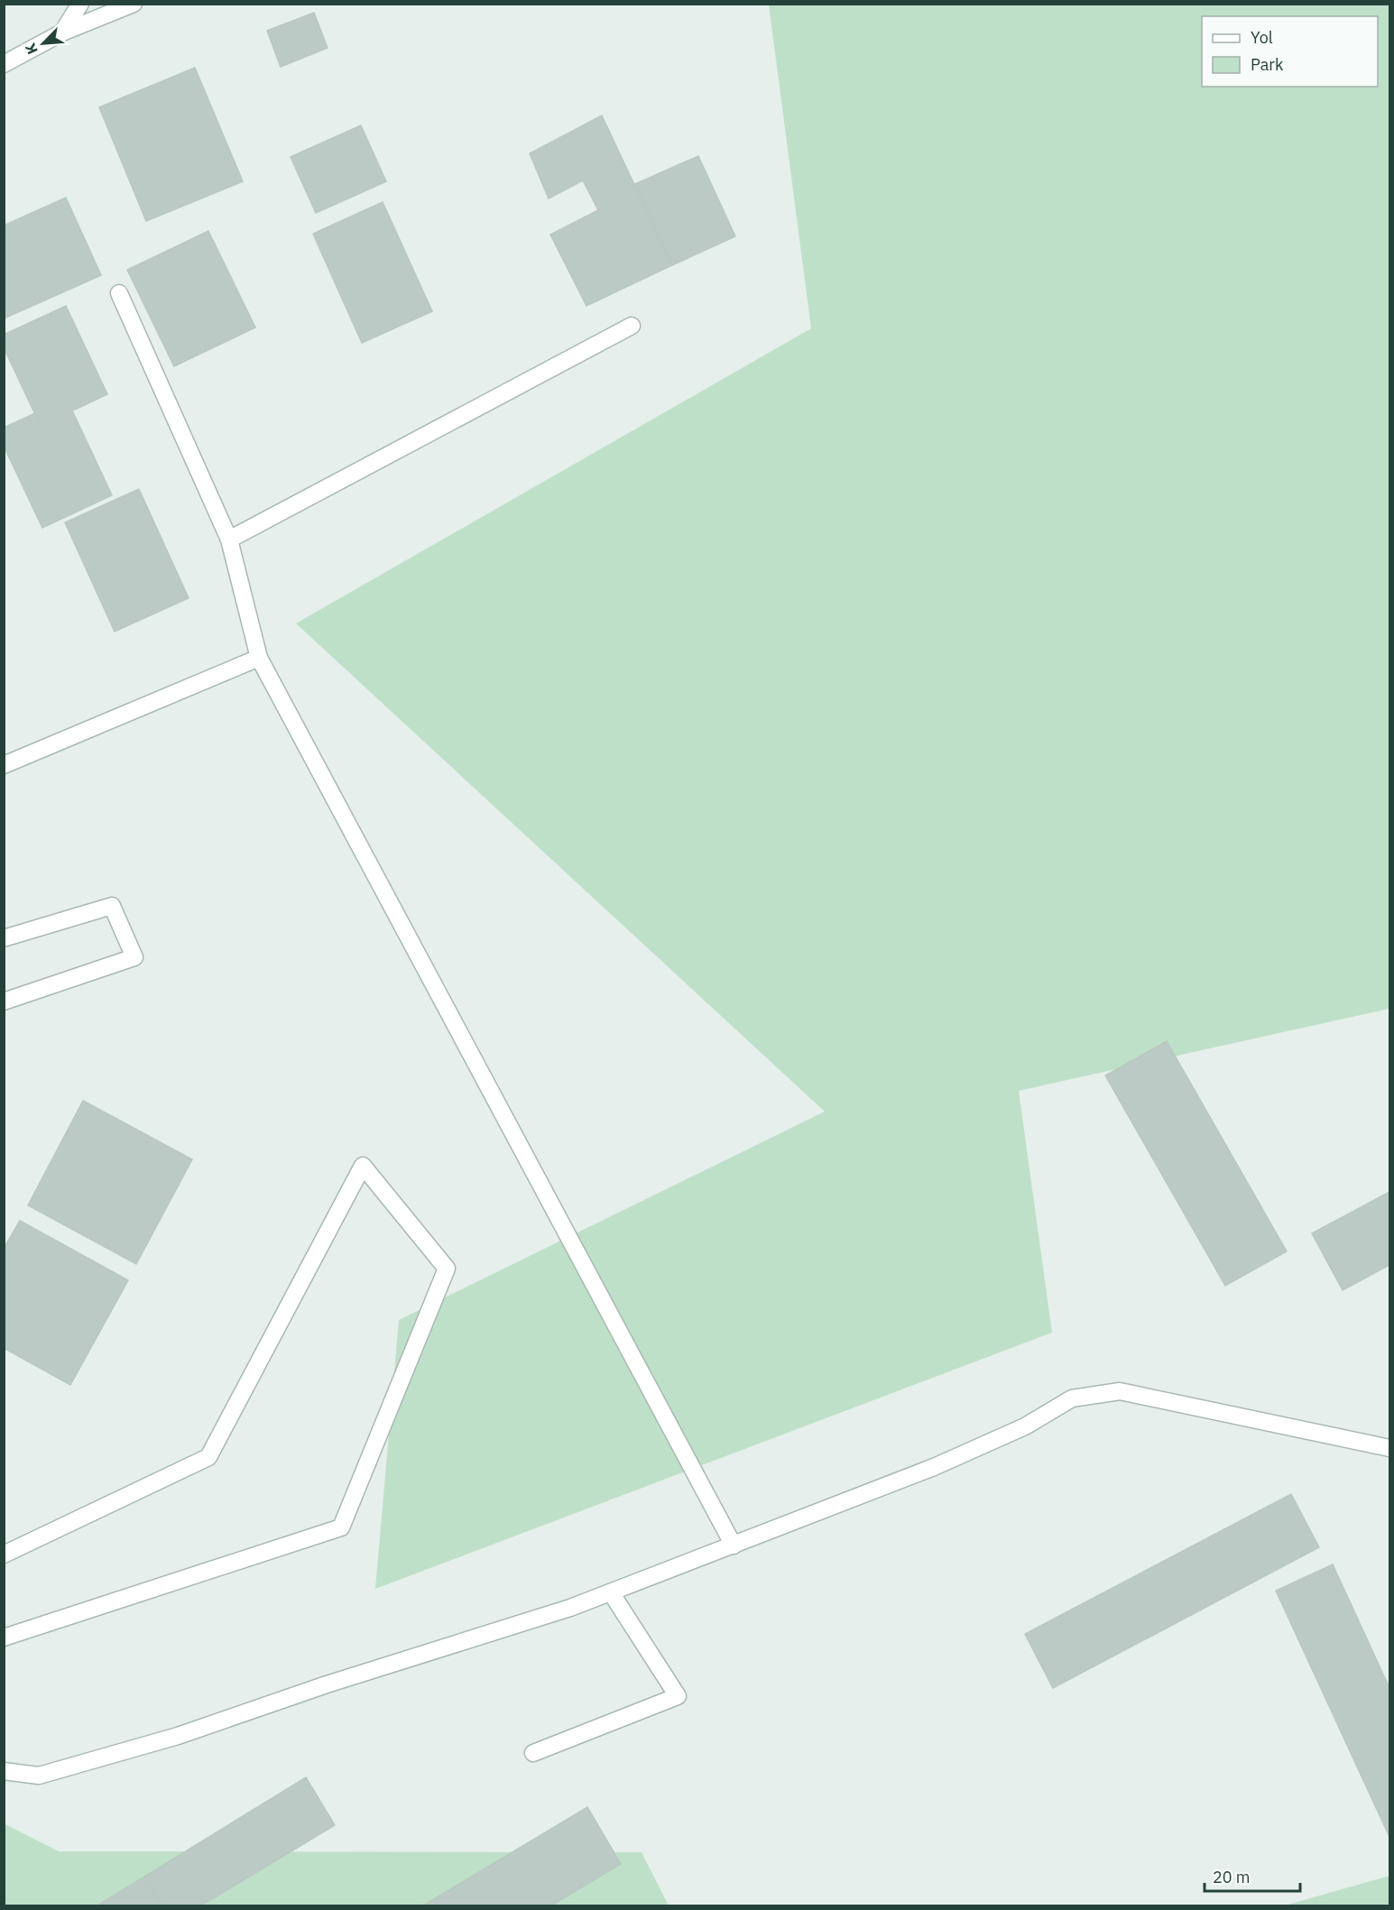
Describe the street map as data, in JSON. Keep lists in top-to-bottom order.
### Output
{
  "legend": ["Yol", "Park"],
  "scale_bar": "20 m",
  "north": "bottom left"
}
